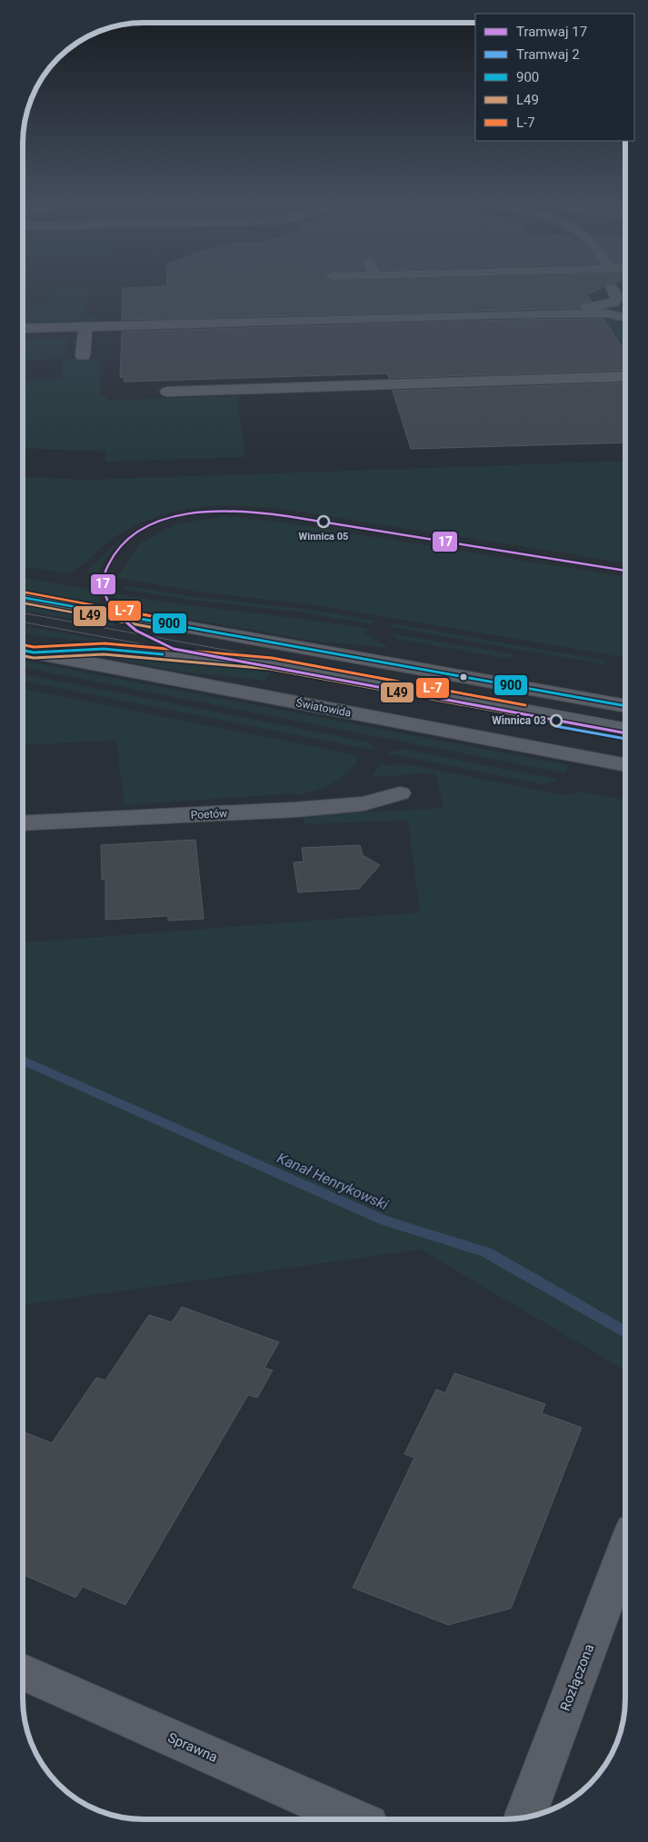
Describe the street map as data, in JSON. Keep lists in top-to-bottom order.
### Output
{
  "streets": {
    "street": [
      "Światowida",
      "Poetów",
      "Rozłączona",
      "Sprawna"
    ]
  },
  "water": ["Kanał Henrykowski"],
  "places": ["Winnica 05", "Winnica 03"],
  "lines": [
    "tram line 17",
    "transit line L-7",
    "transit line 900",
    "transit line L49",
    "tram line 2"
  ],
  "legend": [
    "Tramwaj 17",
    "Tramwaj 2",
    "900",
    "L49",
    "L-7"
  ]
}
